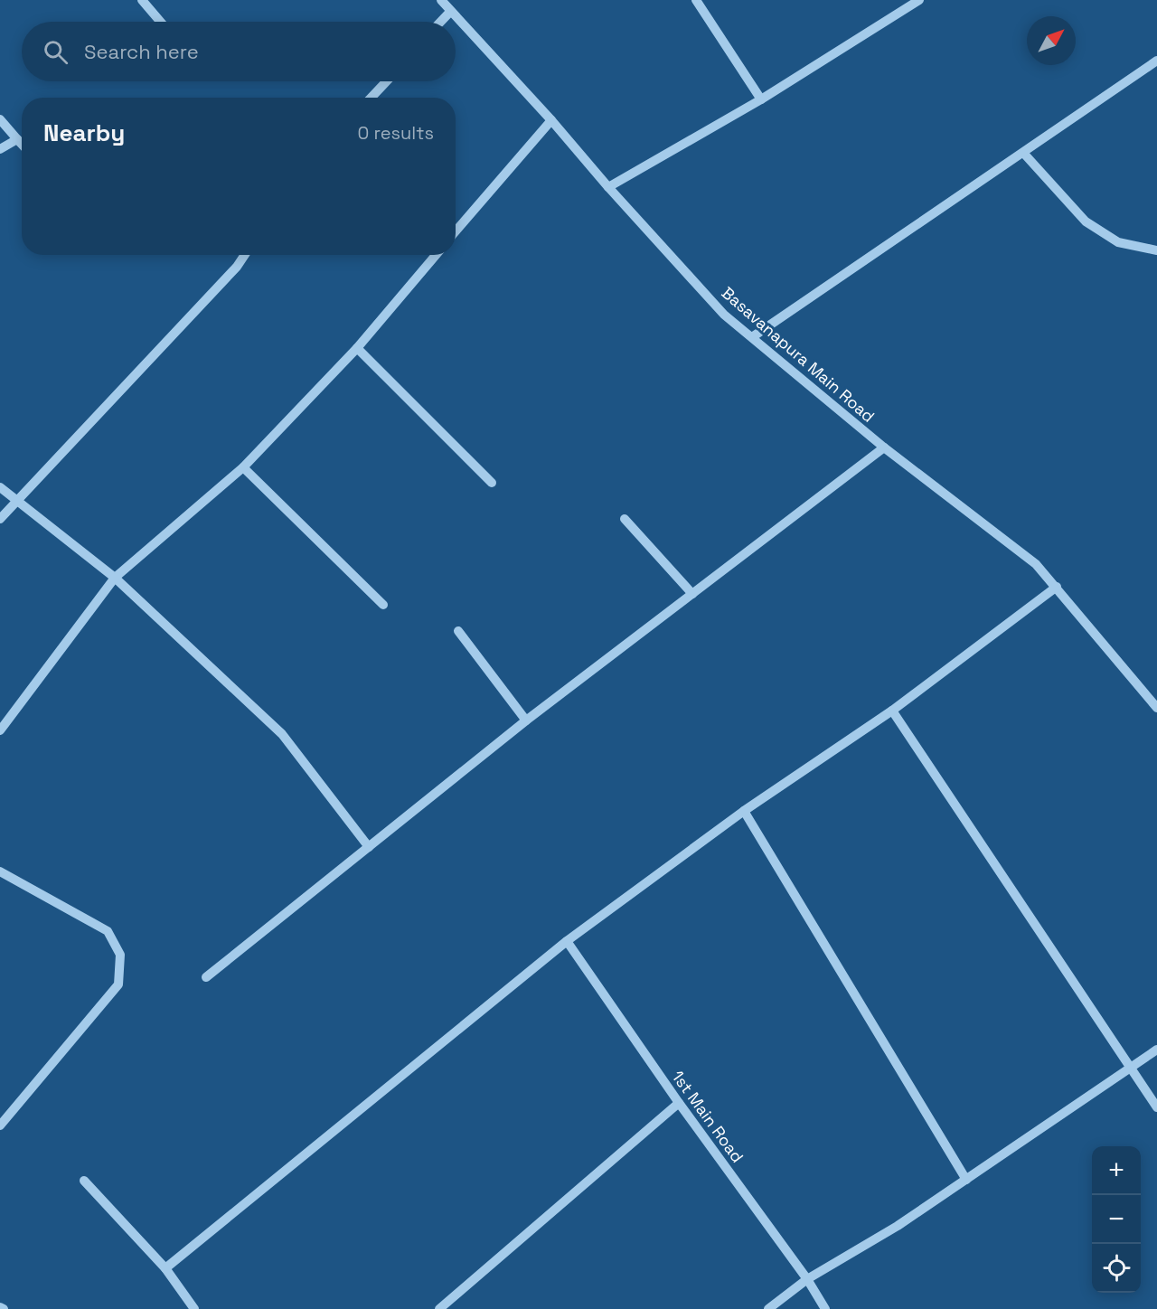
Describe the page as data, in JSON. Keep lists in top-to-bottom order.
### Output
{
  "streets": {
    "street": ["Basavanapura Main Road", "1st Main Road"]
  },
  "north": "top right",
  "page": {
    "search": "Search here",
    "heading": ["Nearby", "0 results"],
    "map_buttons": ["+", "−"]
  }
}
